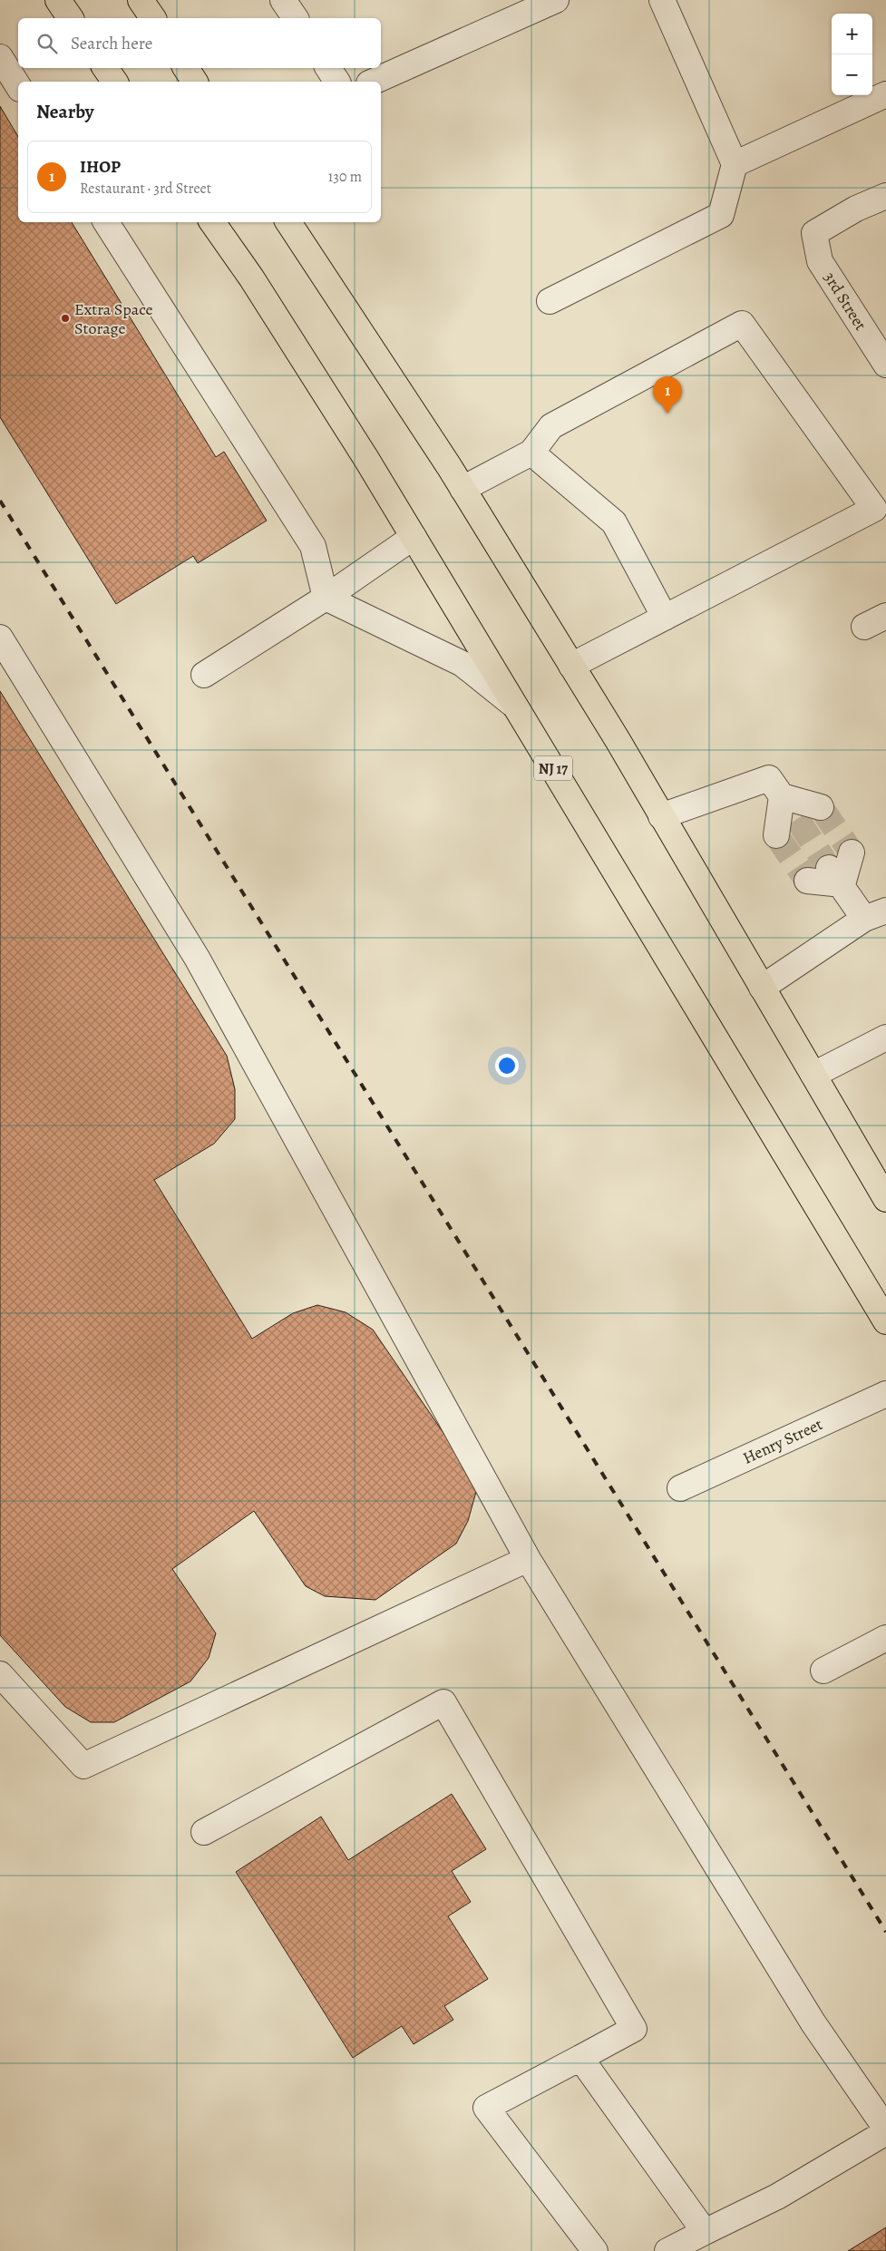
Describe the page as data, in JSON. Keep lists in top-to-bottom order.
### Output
{
  "streets": {
    "highway": ["NJ 17"],
    "street": ["3rd Street", "Henry Street"]
  },
  "places": ["Extra Space Storage"],
  "page": {
    "map_buttons": ["+", "−"],
    "search": "Search here",
    "heading": "Nearby",
    "list": [
      {
        "mark": "1",
        "name": "IHOP",
        "note": "Restaurant · 3rd Street",
        "value": "130 m"
      }
    ],
    "pins": "1"
  }
}
